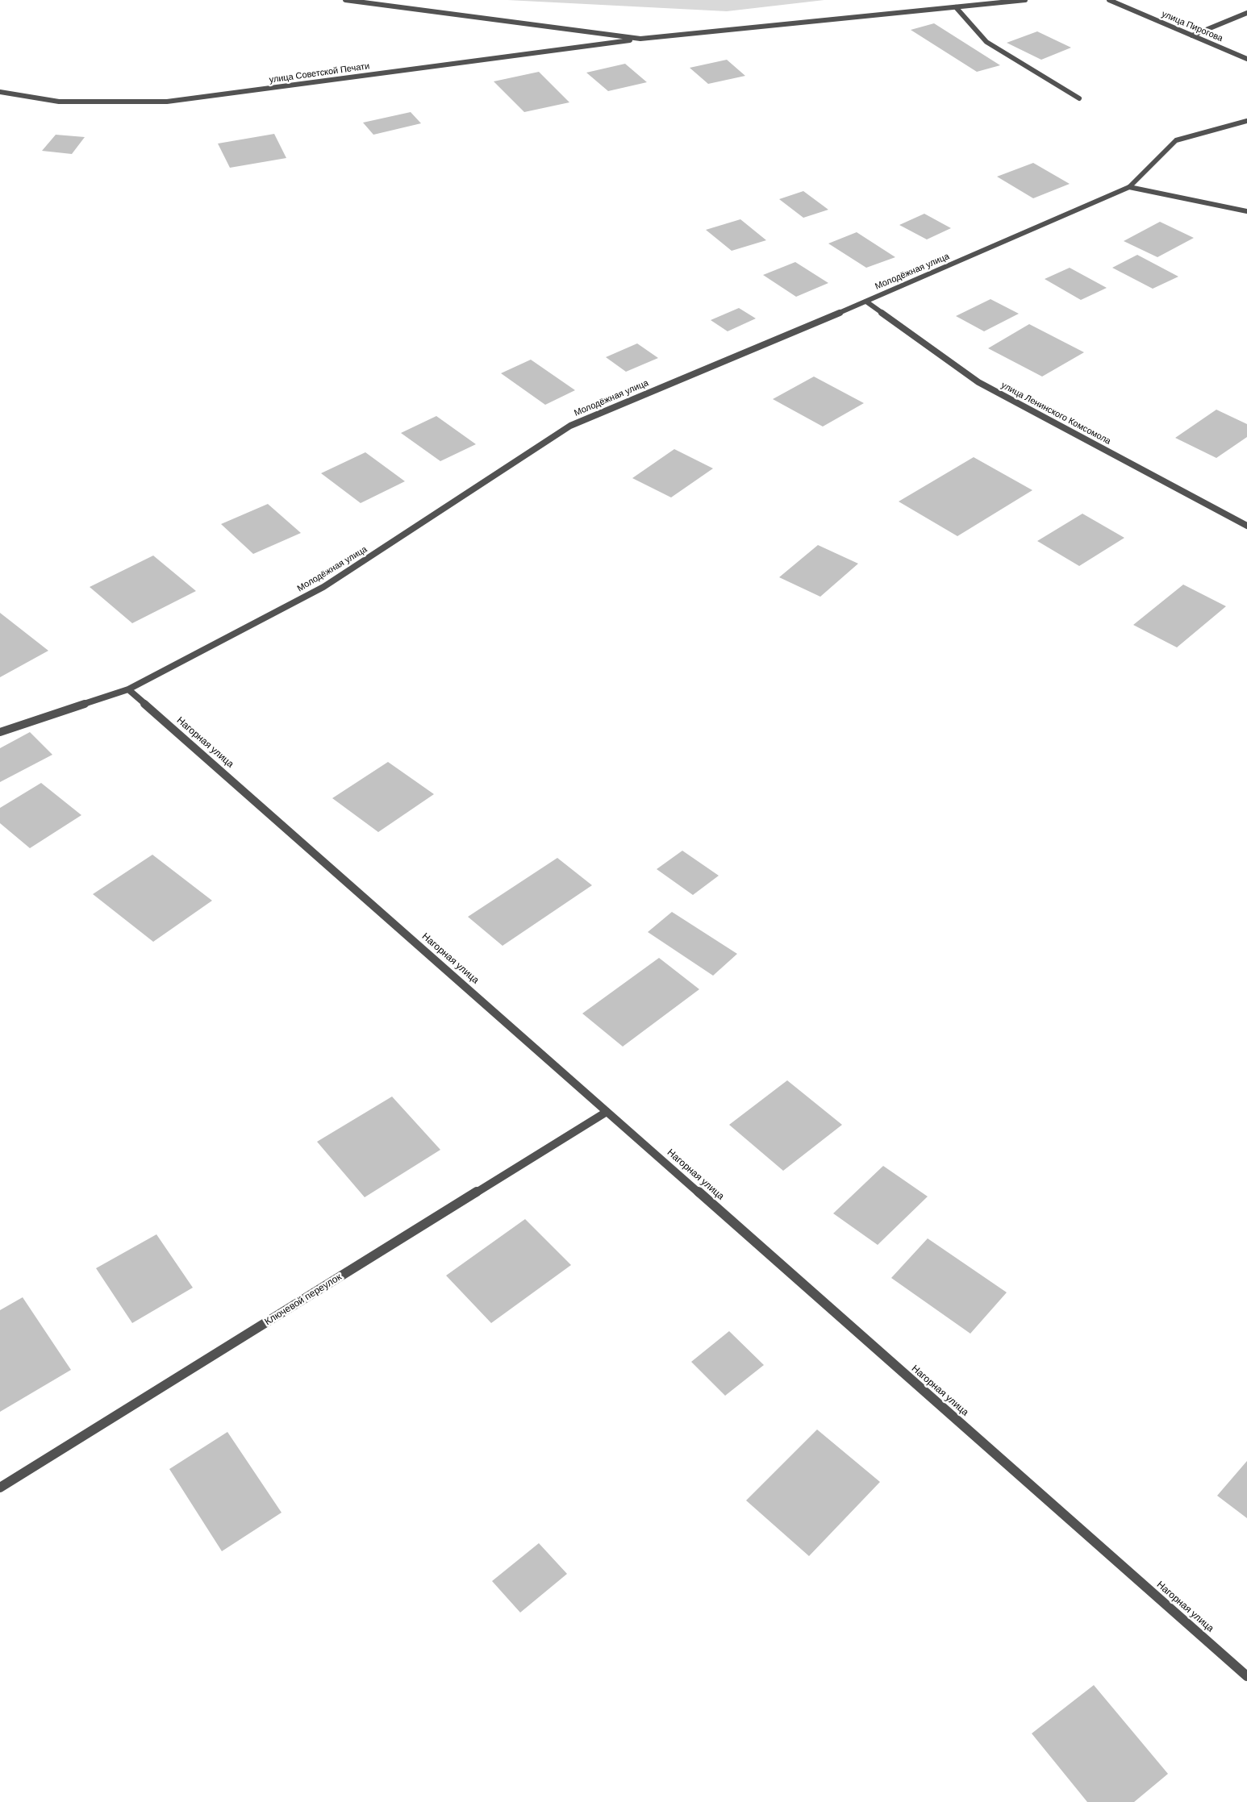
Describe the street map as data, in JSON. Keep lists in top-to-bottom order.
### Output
{
  "streets": {
    "street": [
      "улица Пирогова",
      "улица Советской Печати",
      "Молодёжная улица",
      "улица Ленинского Комсомола",
      "Нагорная улица",
      "Ключевой переулок"
    ]
  },
  "crossings": [
    ["Молодёжная улица", "улица Ленинского Комсомола"],
    ["Молодёжная улица", "Нагорная улица"],
    ["Нагорная улица", "Ключевой переулок"]
  ]
}
